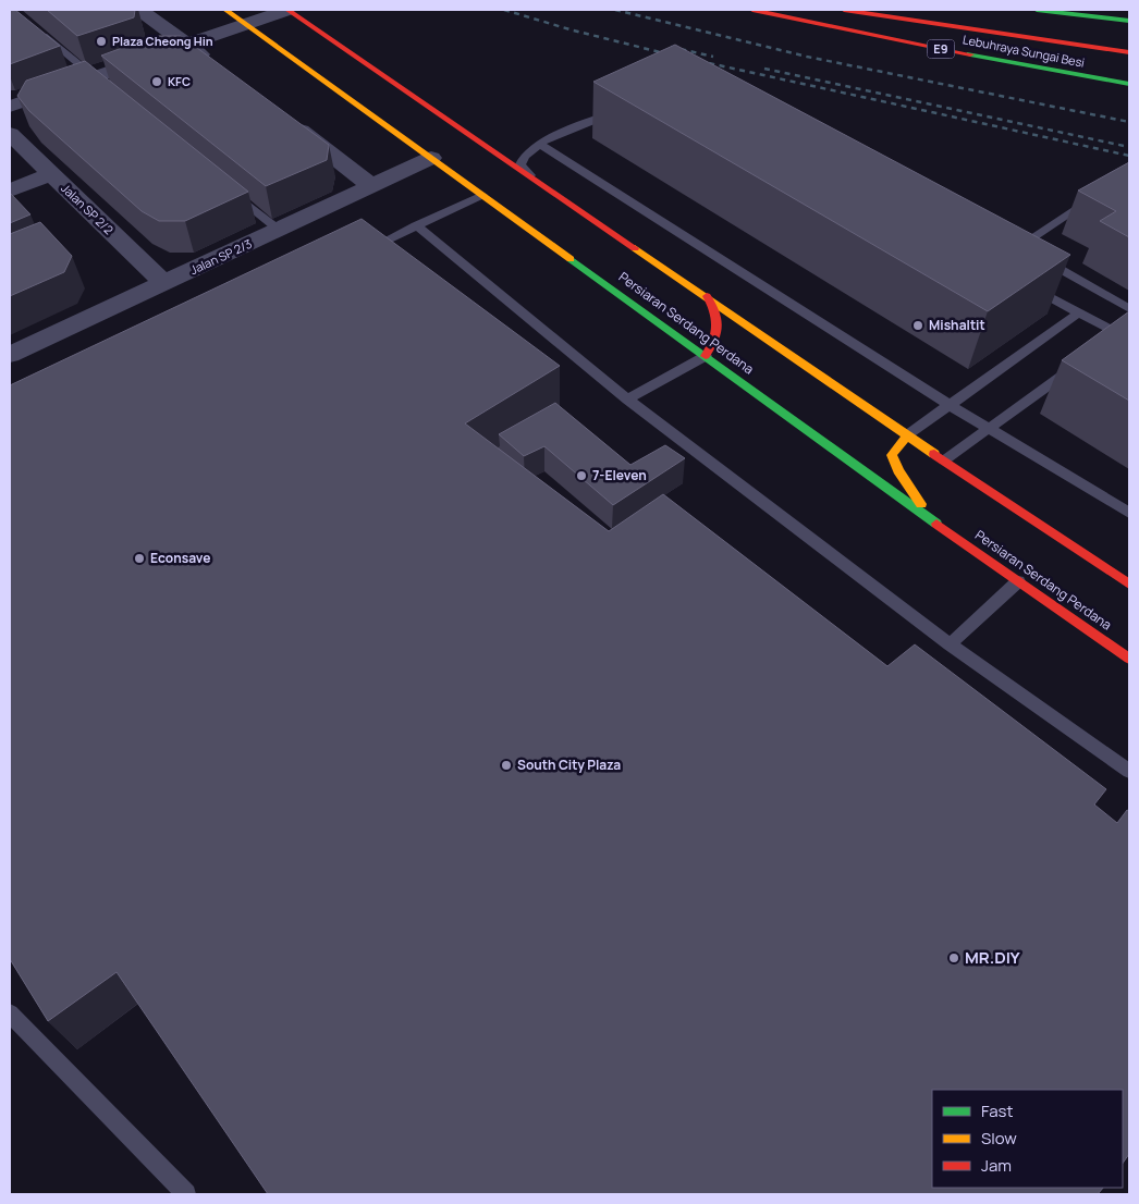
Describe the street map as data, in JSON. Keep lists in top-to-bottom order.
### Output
{
  "streets": {
    "main road": ["E9", "Lebuhraya Sungai Besi", "Persiaran Serdang Perdana"],
    "street": ["Jalan SP 2/2", "Jalan SP 2/3"]
  },
  "crossings": [
    ["Jalan SP 2/2", "Jalan SP 2/3"],
    ["Jalan SP 2/3", "Persiaran Serdang Perdana"]
  ],
  "places": [
    "Plaza Cheong Hin",
    "KFC",
    "Mishaltit",
    "7-Eleven",
    "Econsave",
    "South City Plaza",
    "MR.DIY"
  ],
  "legend": ["Fast", "Slow", "Jam"]
}
